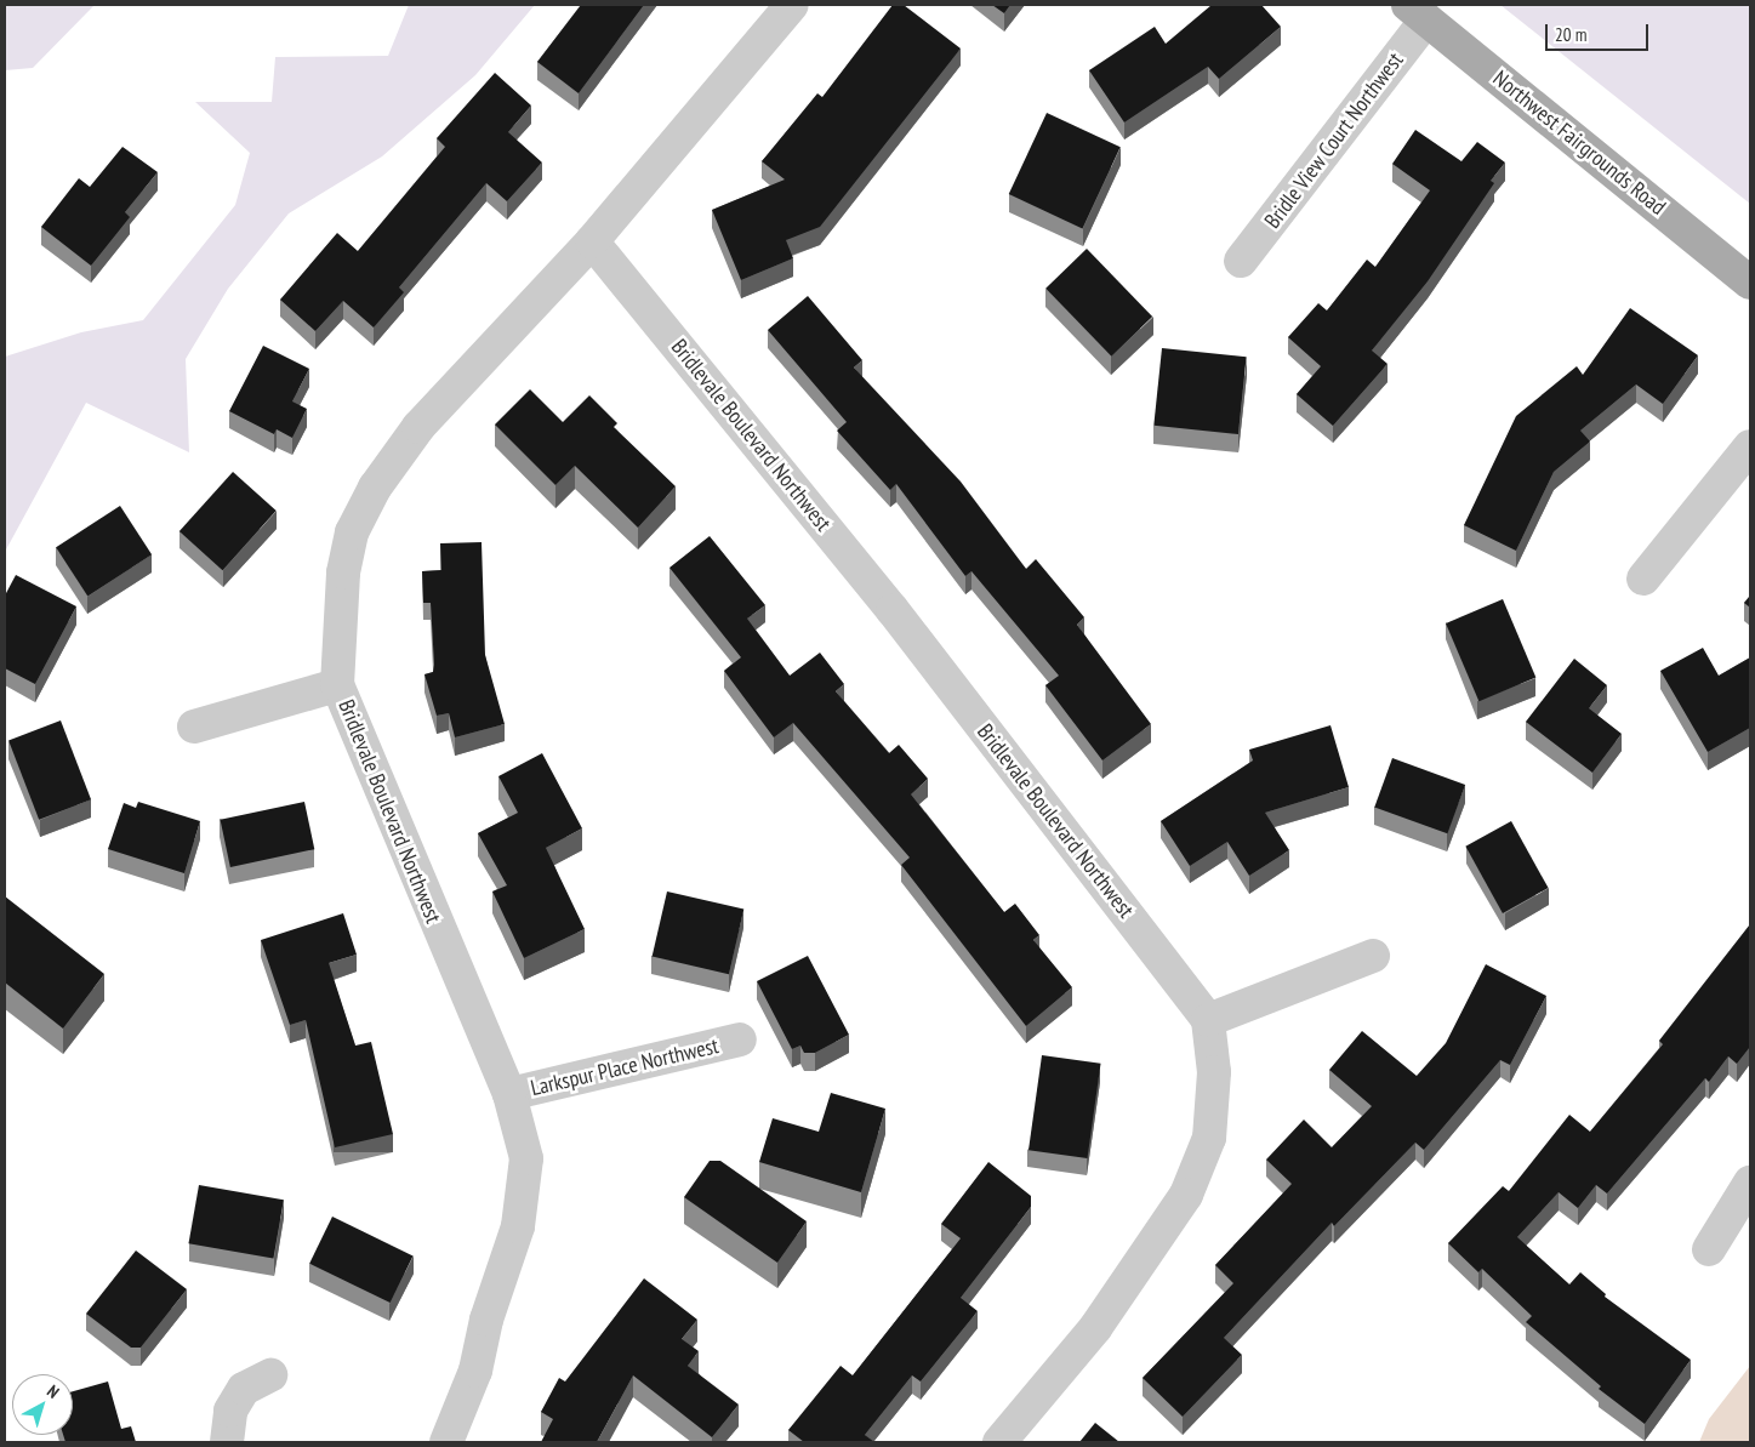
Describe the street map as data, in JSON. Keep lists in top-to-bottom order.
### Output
{
  "streets": {
    "main road": ["Northwest Fairgrounds Road"],
    "street": ["Bridle View Court Northwest", "Bridlevale Boulevard Northwest", "Larkspur Place Northwest"]
  },
  "crossings": [
    ["Bridle View Court Northwest", "Northwest Fairgrounds Road"],
    ["Bridlevale Boulevard Northwest", "Larkspur Place Northwest"]
  ],
  "scale_bar": "20 m",
  "north": "top right"
}
